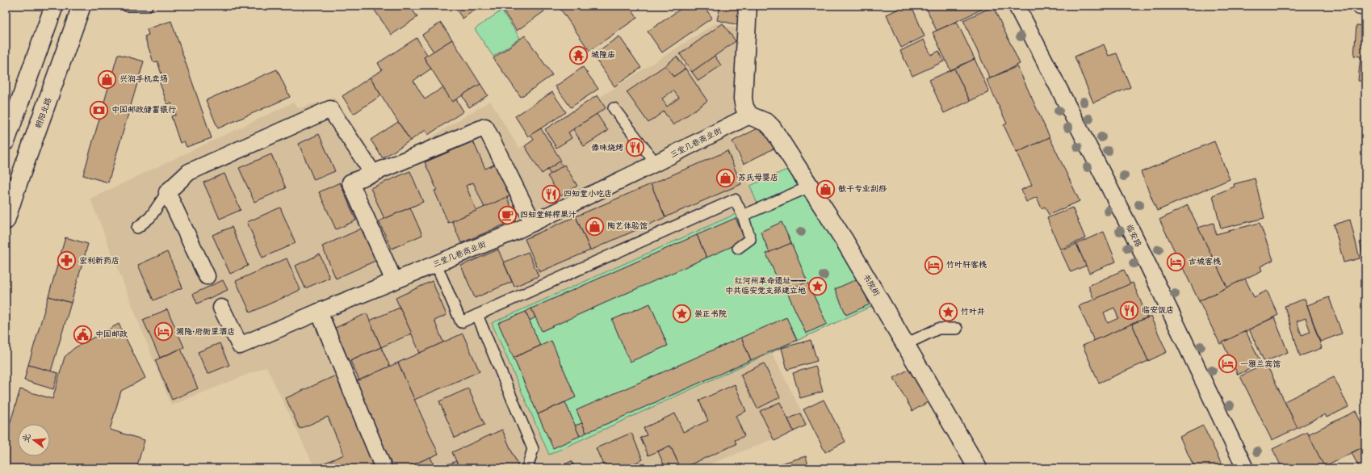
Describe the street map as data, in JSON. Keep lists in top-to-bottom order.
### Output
{
  "streets": {
    "street": [
      "朝阳北路",
      "三堂几巷商业街",
      "临安路",
      "书院街"
    ]
  },
  "crossings": [
    ["三堂几巷商业街", "书院街"]
  ],
  "places": {
    "temple": ["城隍庙"],
    "shop": [
      "兴润手机卖场",
      "苏氏母婴店",
      "敏千专业刮痧",
      "陶艺体验馆"
    ],
    "bank": ["中国邮政储蓄银行"],
    "restaurant": ["傣味烧烤", "四知堂小吃店", "临安饭店"],
    "cafe": ["四知堂鲜榨果汁"],
    "pharmacy": ["宏利新药店"],
    "hotel": [
      "古城客栈",
      "竹叶轩客栈",
      "溯隐·府衙里酒店",
      "一雅兰宾馆"
    ],
    "place": ["红河州革命遗址—— 中共临安党支部建立地", "竹叶井", "崇正书院"],
    "public building": ["中国邮政"]
  },
  "north": "left"
}
